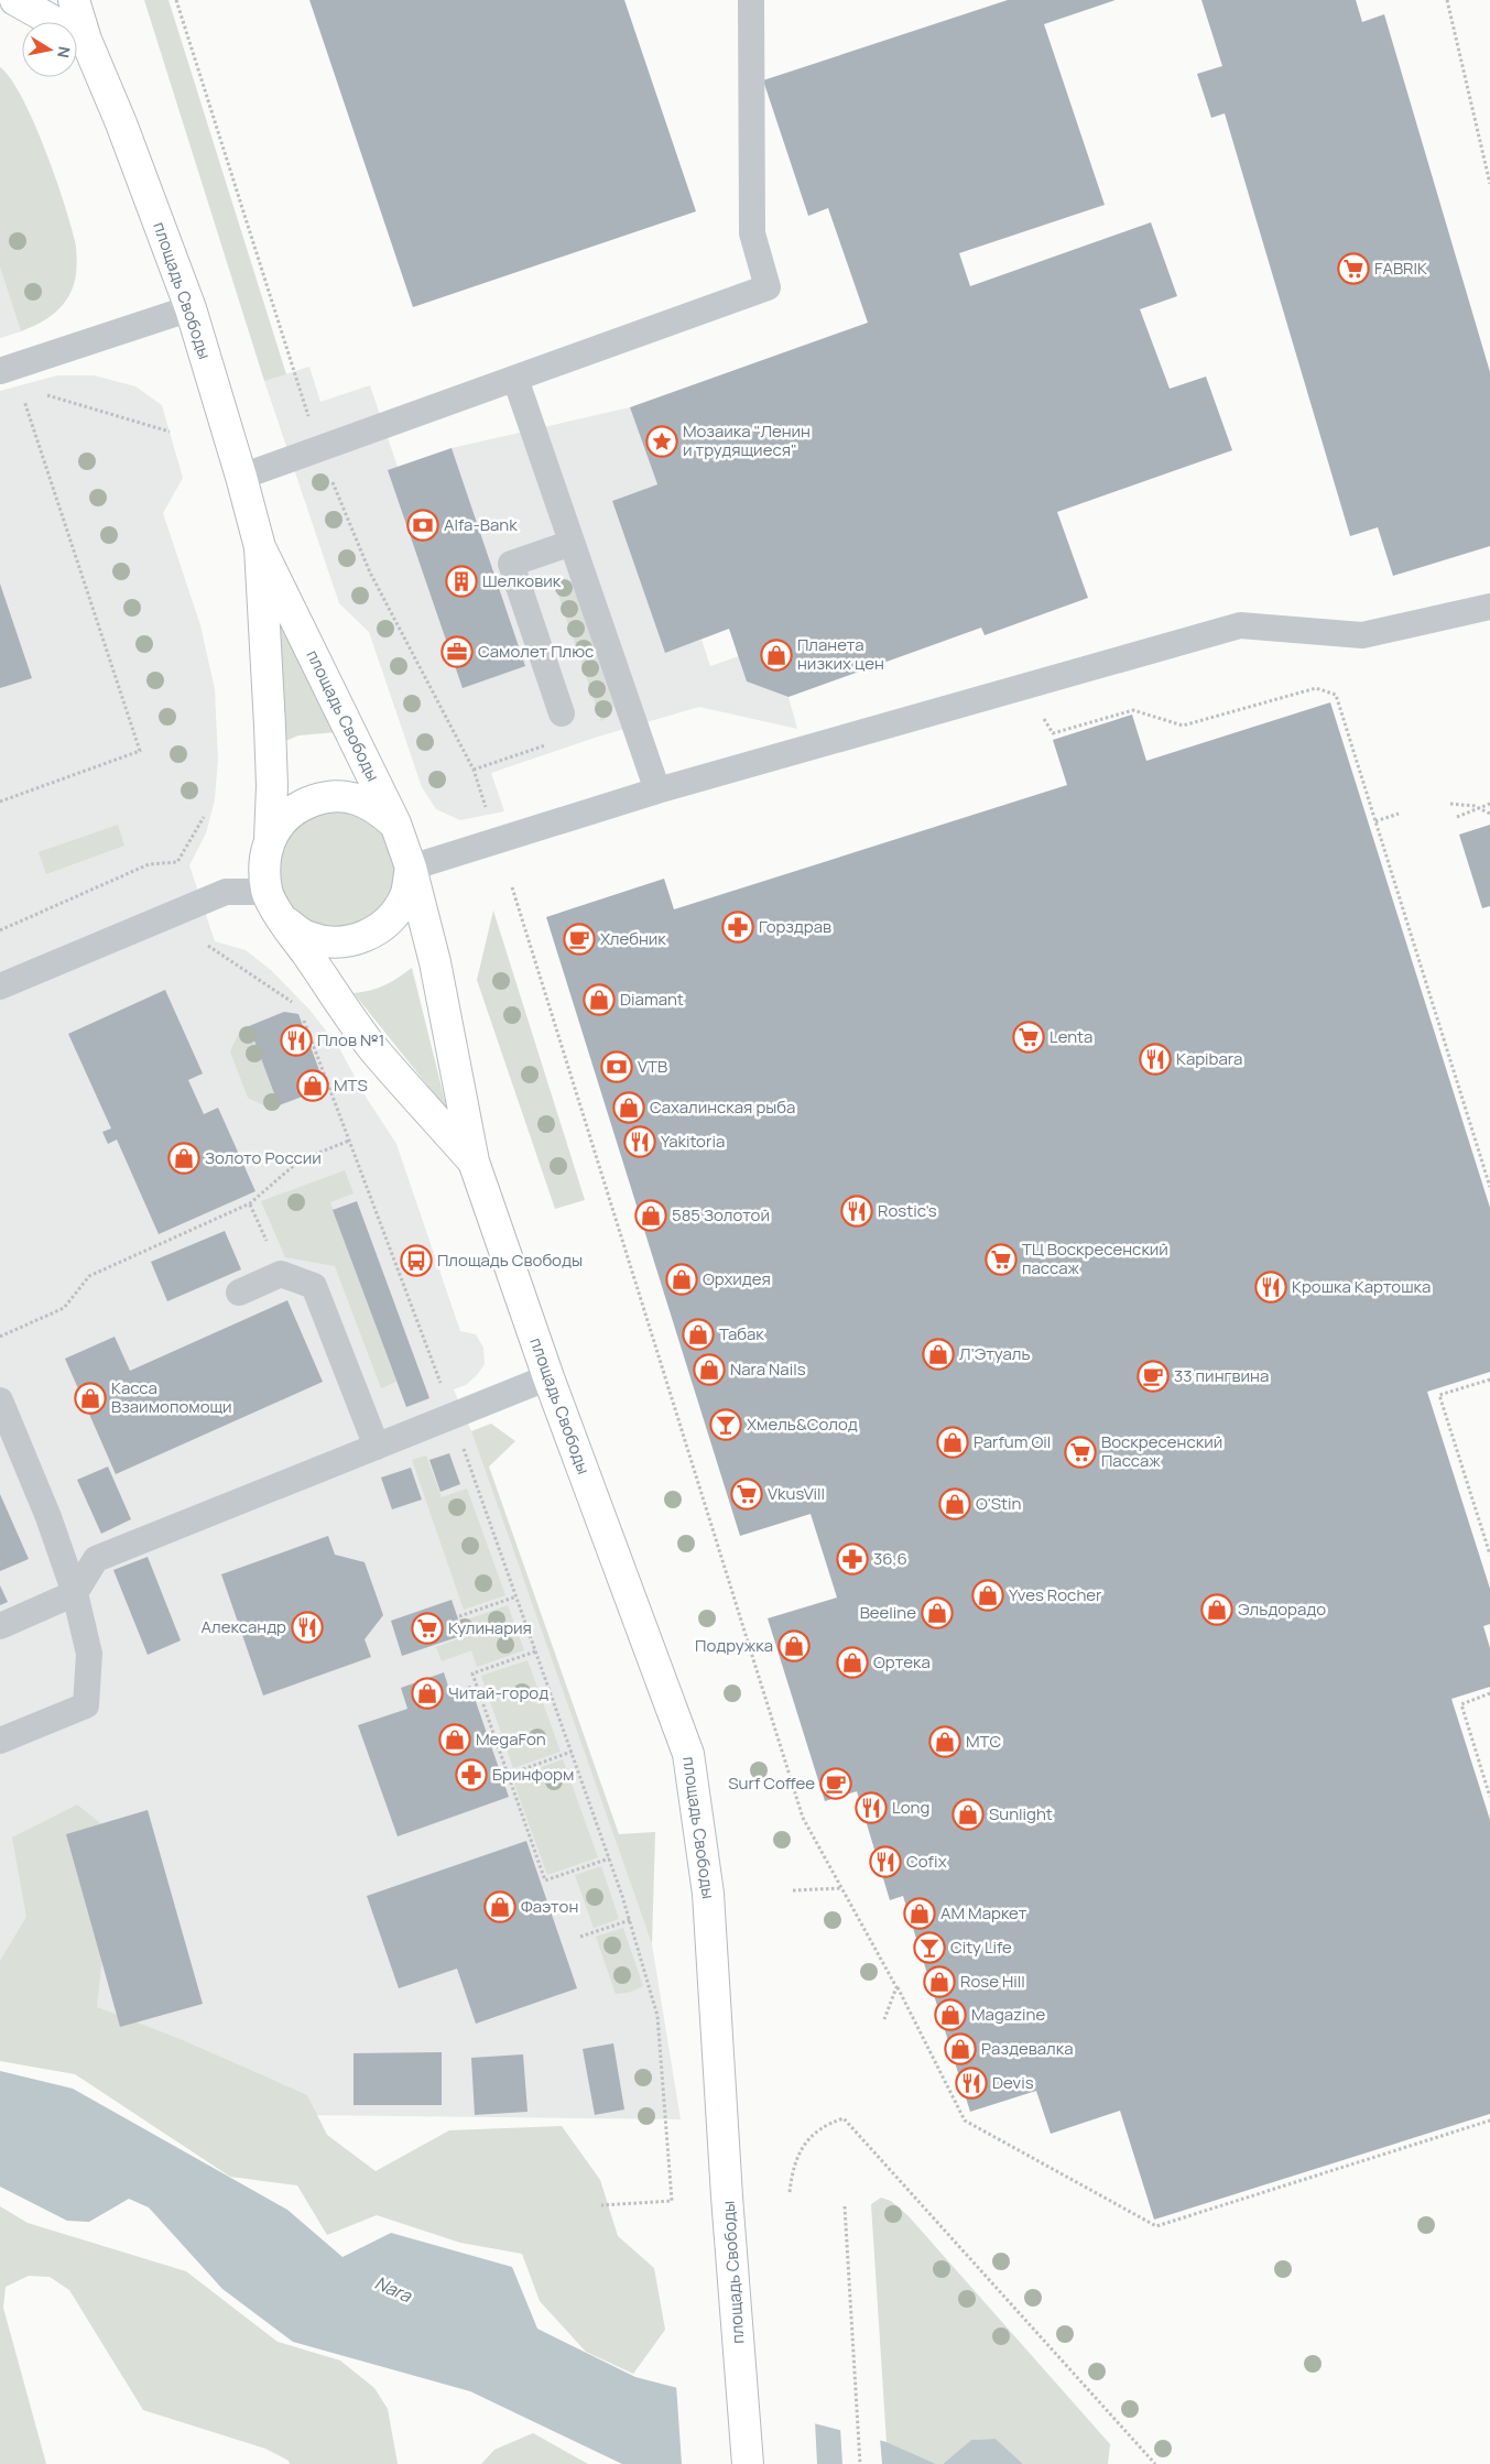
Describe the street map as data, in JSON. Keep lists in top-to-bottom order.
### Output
{
  "streets": {
    "main road": ["площадь Свободы"]
  },
  "water": ["Nara"],
  "places": {
    "supermarket": [
      "FABRIK",
      "Lenta",
      "ТЦ Воскресенский пассаж",
      "Воскресенский Пассаж",
      "VkusVill",
      "Кулинария"
    ],
    "place": ["Мозаика \"Ленин и трудящиеся\""],
    "bank": ["Alfa-Bank", "VTB"],
    "building": ["Шелковик"],
    "office": ["Самолет Плюс"],
    "shop": [
      "Планета низких цен",
      "Diamant",
      "MTS",
      "Сахалинская рыба",
      "Золото России",
      "585 Золотой",
      "Орхидея",
      "Табак",
      "Л’Этуаль",
      "Nara Nails",
      "Касса Взаимопомощи",
      "Parfum Oil",
      "O'Stin",
      "Yves Rocher",
      "Эльдорадо",
      "Beeline",
      "Подружка",
      "Ортека",
      "Читай-город",
      "MegaFon",
      "МТС",
      "Sunlight",
      "Фаэтон",
      "АМ Маркет",
      "Rose Hill",
      "Magazine",
      "Раздевалка"
    ],
    "pharmacy": ["Горздрав", "36,6", "Бринформ"],
    "cafe": ["Хлебник", "33 пингвина", "Surf Coffee"],
    "restaurant": [
      "Плов №1",
      "Kapibara",
      "Yakitoria",
      "Rostic's",
      "Крошка Картошка",
      "Александр",
      "Long",
      "Cofix",
      "Devis"
    ],
    "bus stop": ["Площадь Свободы"],
    "bar": ["Хмель&Солод", "City Life"]
  },
  "north": "right"
}
